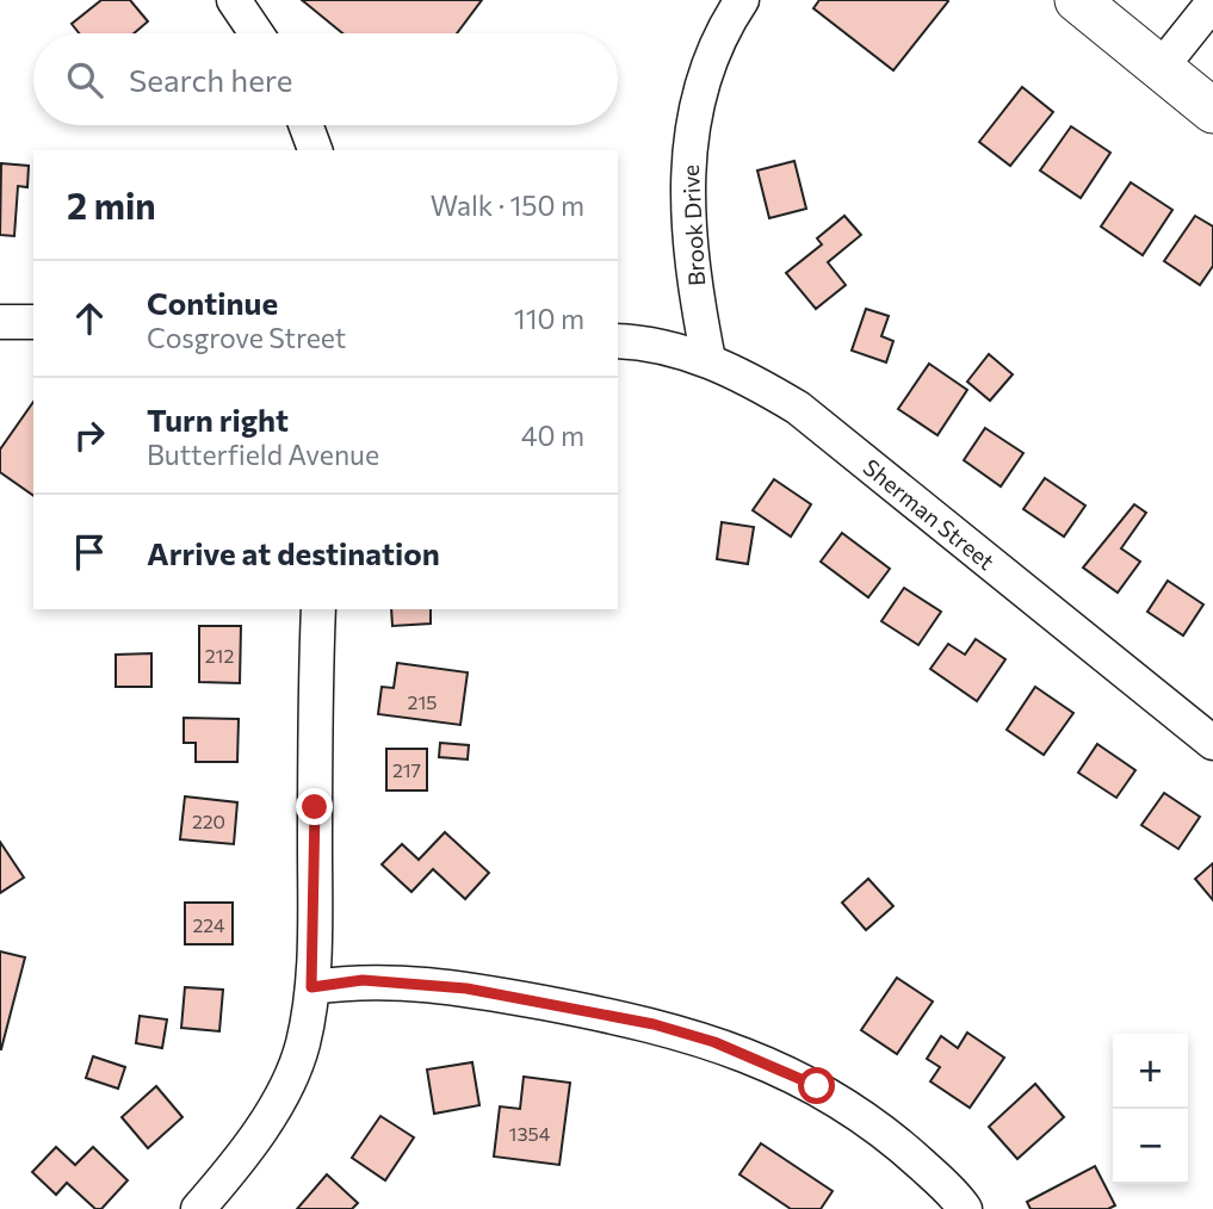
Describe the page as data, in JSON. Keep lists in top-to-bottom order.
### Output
{
  "streets": {
    "street": ["Brook Drive", "Sherman Street"]
  },
  "crossings": [
    ["Brook Drive", "Sherman Street"]
  ],
  "house_numbers": [
    "212",
    "215",
    "217",
    "220",
    "224",
    "1354"
  ],
  "page": {
    "search": "Search here",
    "heading": ["2 min", "Walk · 150 m"],
    "list": [
      ["Continue", "Cosgrove Street", "110 m"],
      ["Turn right", "Butterfield Avenue", "40 m"],
      "Arrive at destination"
    ],
    "map_buttons": ["+", "−"]
  }
}
